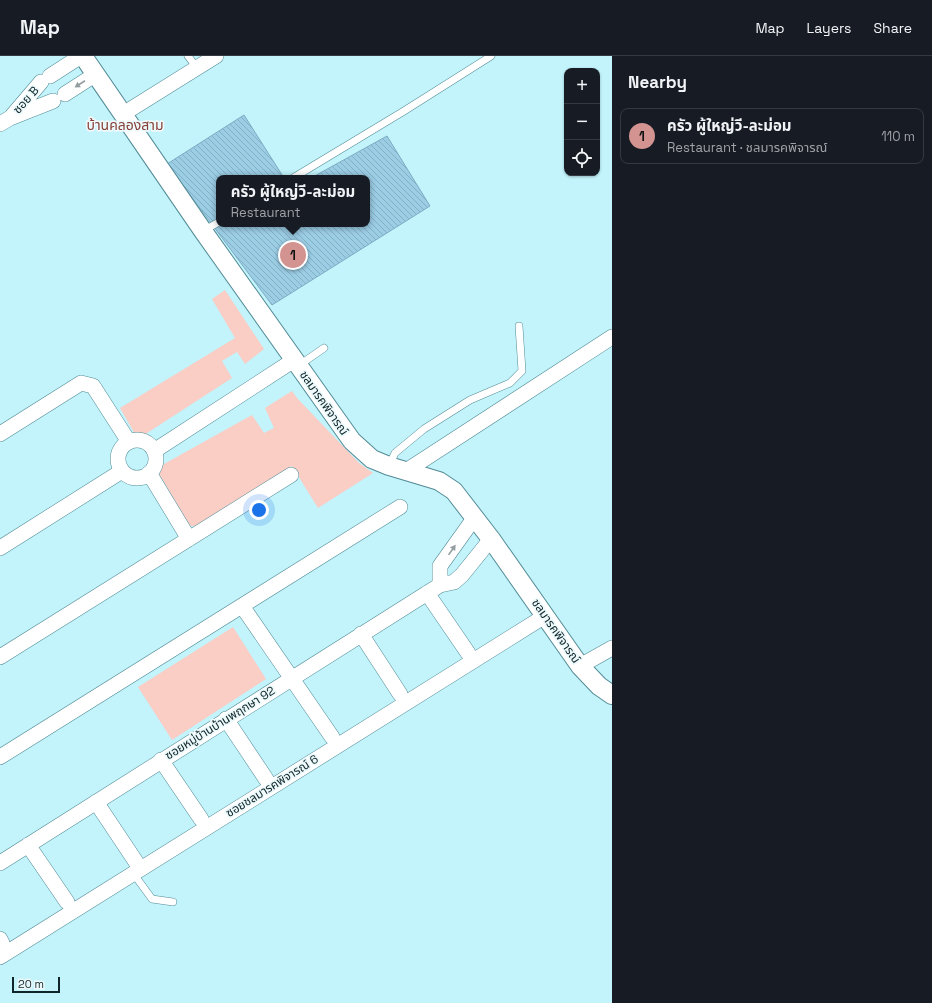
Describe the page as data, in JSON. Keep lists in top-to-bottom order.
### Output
{
  "streets": {
    "street": [
      "ซอย B",
      "ชลมารคพิจารณ์",
      "ซอยหมู่บ้านบ้านพฤกษา 92",
      "ซอยชลมารคพิจารณ์ 6"
    ]
  },
  "crossings": [
    ["ซอย B", "ชลมารคพิจารณ์"],
    ["ชลมารคพิจารณ์", "ซอยหมู่บ้านบ้านพฤกษา 92"],
    ["ชลมารคพิจารณ์", "ซอยชลมารคพิจารณ์ 6"]
  ],
  "districts": ["บ้านคลองสาม"],
  "scale_bar": "20 m",
  "page": {
    "header": "Map",
    "nav": ["Map", "Layers", "Share"],
    "heading": "Nearby",
    "map_buttons": ["+", "−"],
    "list": [
      {
        "mark": "1",
        "name": "ครัว ผู้ใหญ่วี-ละม่อม",
        "note": "Restaurant · ชลมารคพิจารณ์",
        "value": "110 m"
      }
    ],
    "popup": ["ครัว ผู้ใหญ่วี-ละม่อม", "Restaurant"],
    "pins": "1",
    "scale": "20 m"
  }
}
